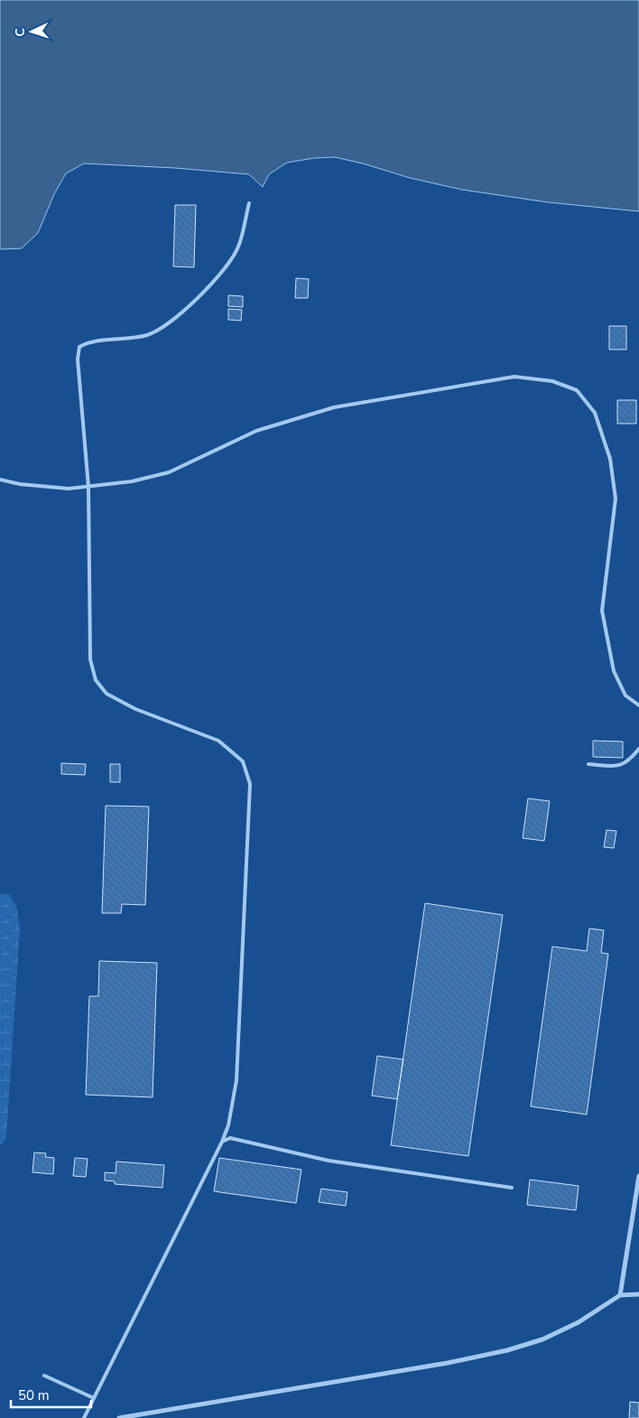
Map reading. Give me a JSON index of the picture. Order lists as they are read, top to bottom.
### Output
{
  "scale_bar": "50 m",
  "north": "left"
}
